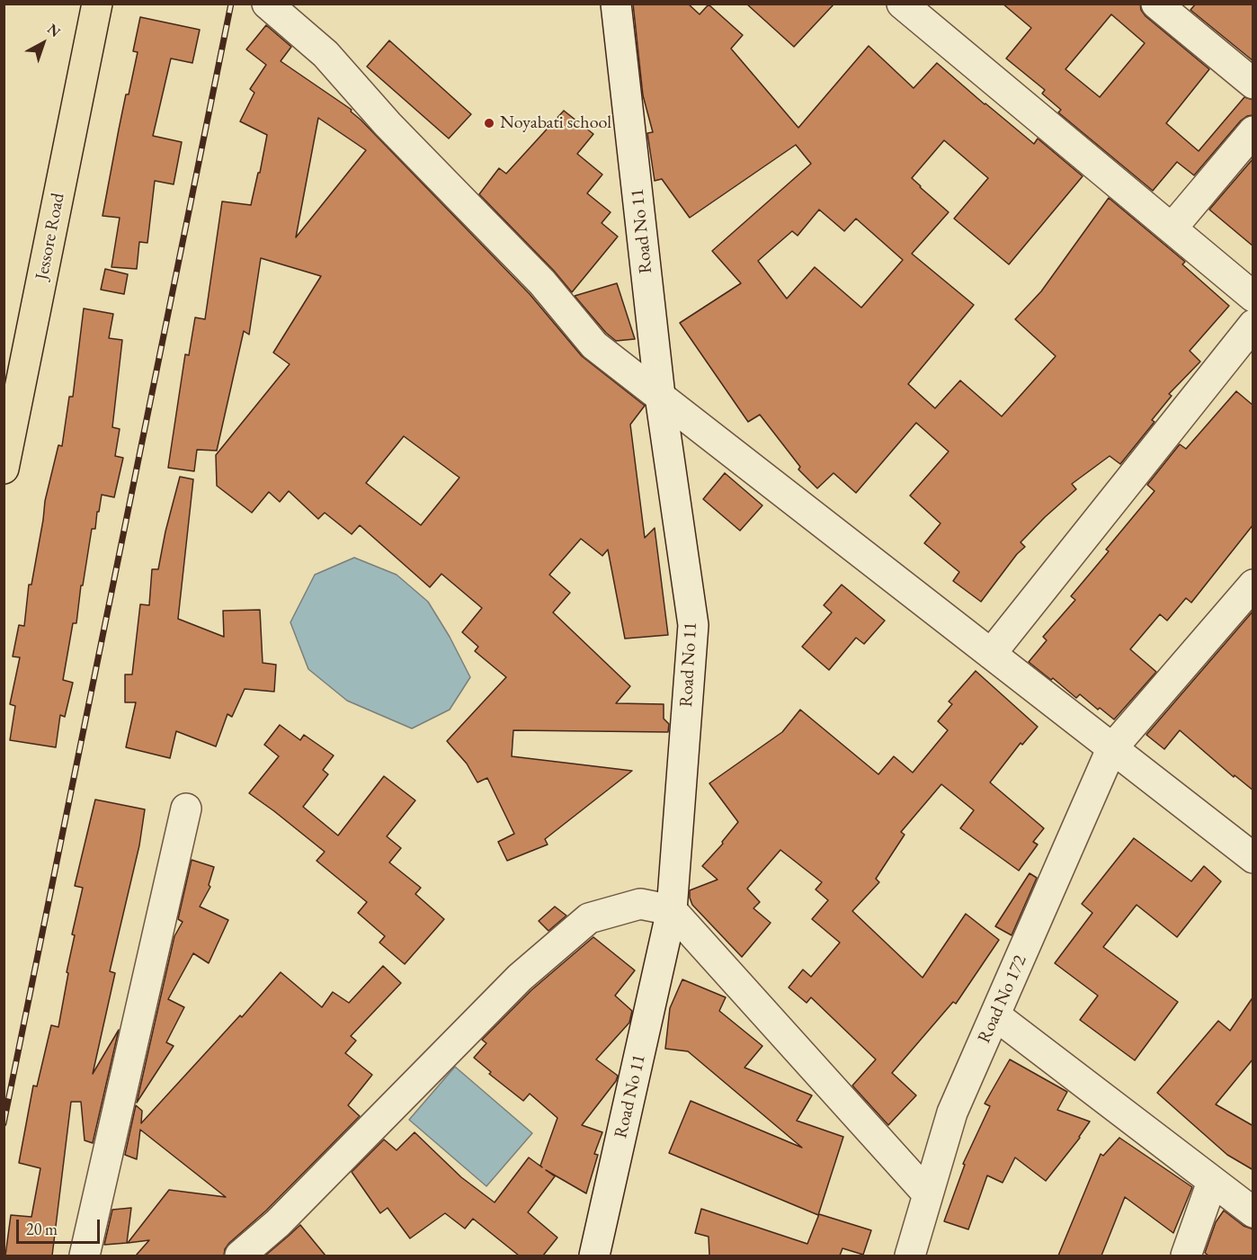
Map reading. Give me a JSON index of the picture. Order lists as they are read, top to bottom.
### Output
{
  "streets": {
    "highway": ["Jessore Road"],
    "street": ["Road No 11", "Road No 172"]
  },
  "places": ["Noyabati school"],
  "scale_bar": "20 m",
  "north": "top right"
}
